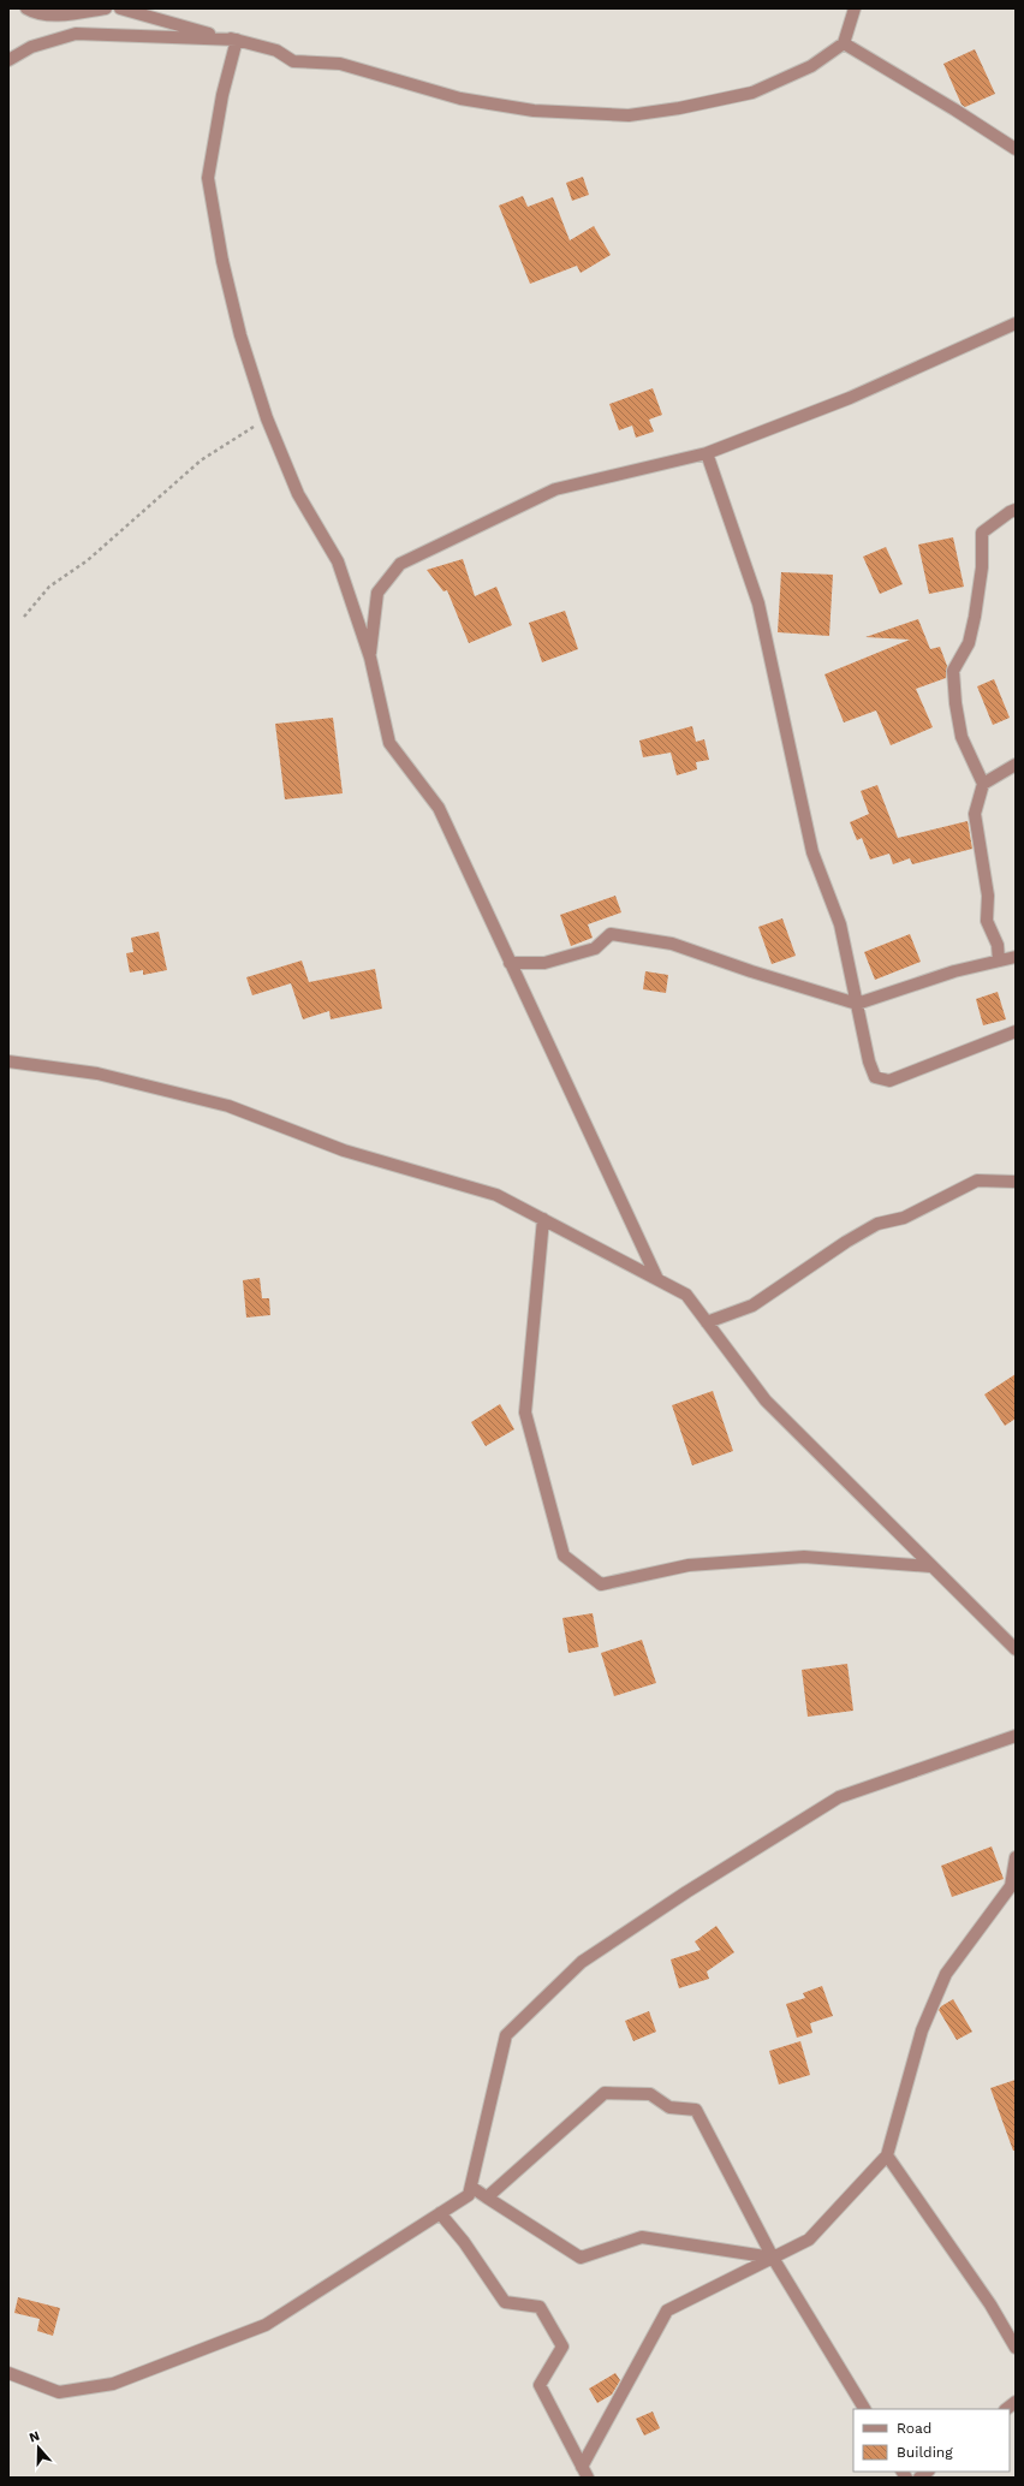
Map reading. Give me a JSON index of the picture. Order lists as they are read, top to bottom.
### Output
{
  "legend": ["Road", "Building"],
  "north": "top"
}
